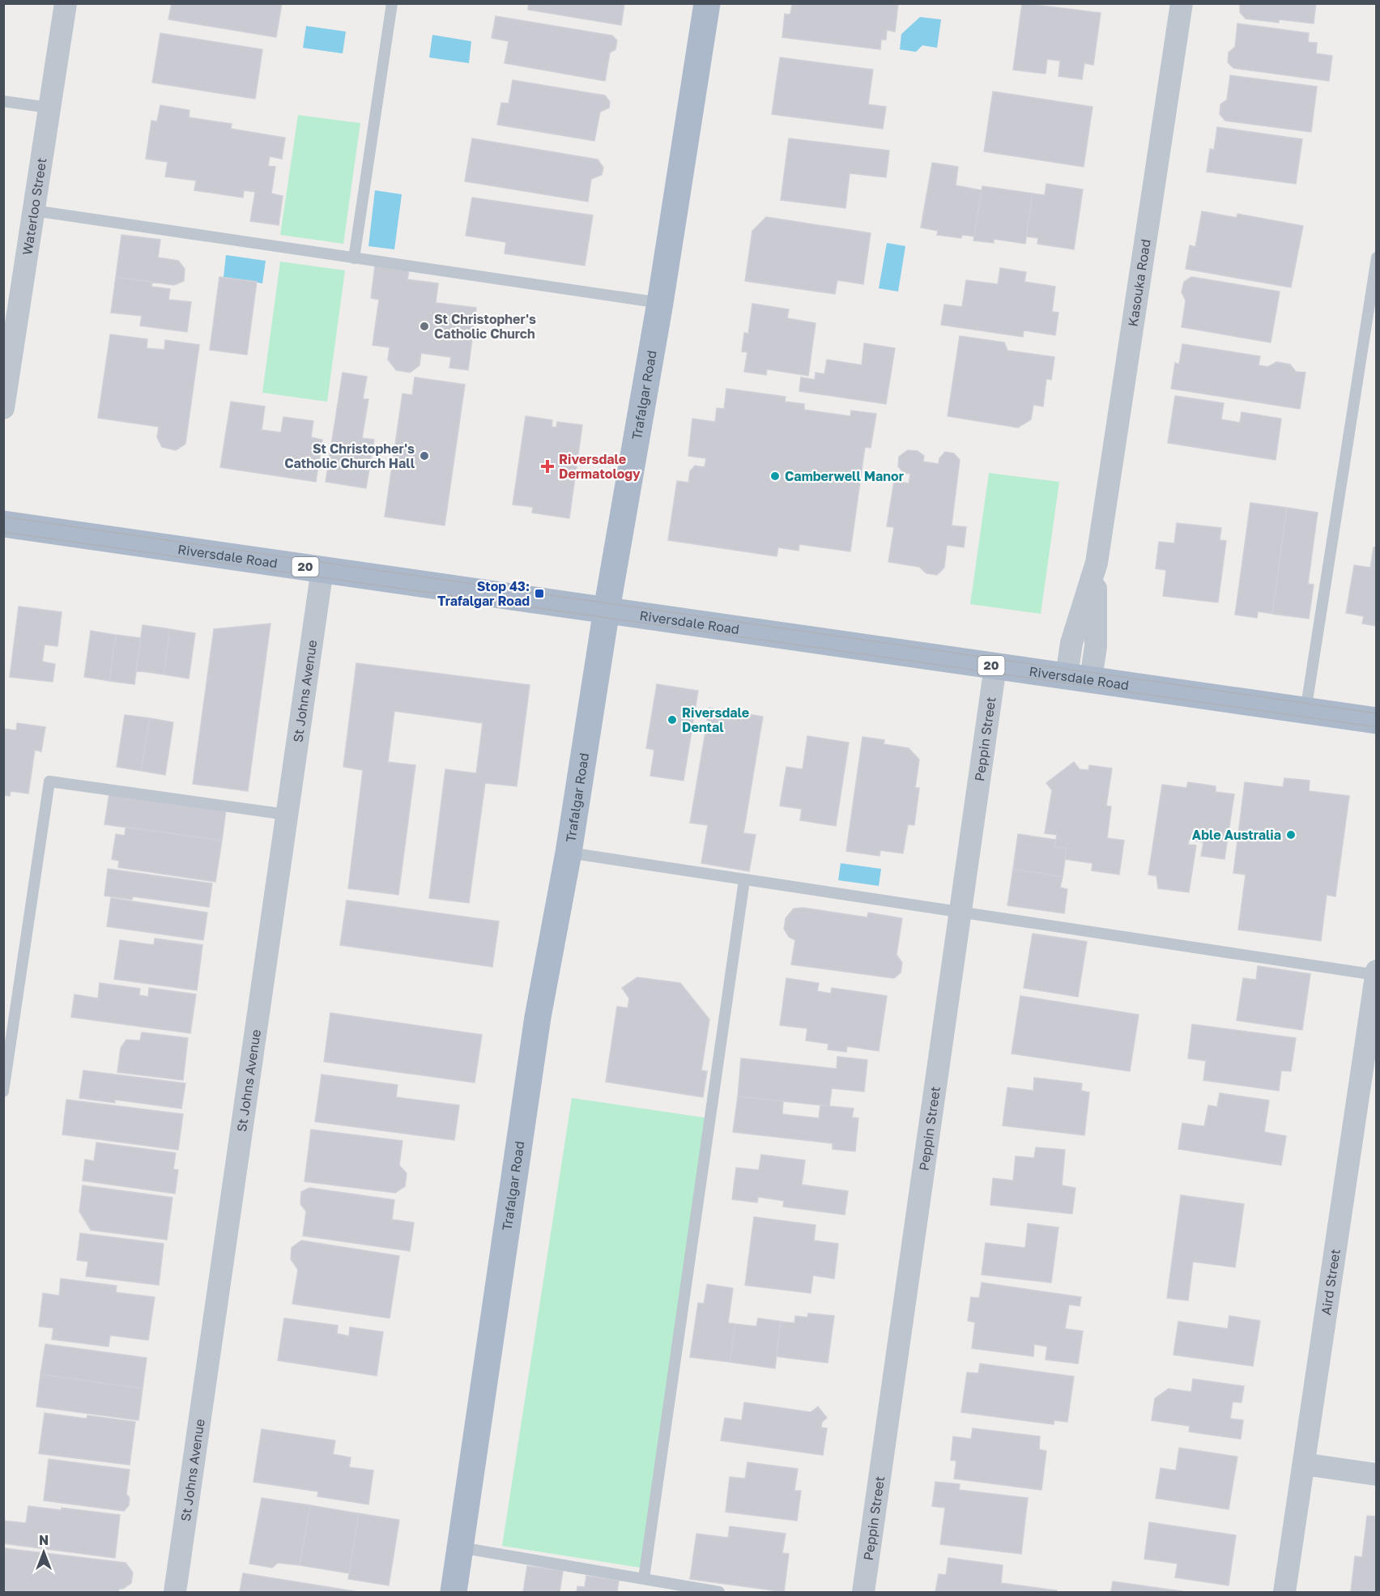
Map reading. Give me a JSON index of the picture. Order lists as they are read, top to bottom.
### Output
{
  "streets": {
    "main road": ["Trafalgar Road", "Riversdale Road", "20"],
    "street": [
      "Waterloo Street",
      "Kasouka Road",
      "St Johns Avenue",
      "Peppin Street",
      "Aird Street"
    ]
  },
  "crossings": [
    ["Kasouka Road", "Riversdale Road"],
    ["Trafalgar Road", "Riversdale Road"],
    ["Riversdale Road", "St Johns Avenue"],
    ["Riversdale Road", "Peppin Street"]
  ],
  "places": {
    "other": [
      "St Christopher's Catholic Church",
      "St Christopher's Catholic Church Hall",
      "Camberwell Manor",
      "Riversdale Dental",
      "Able Australia"
    ],
    "health": ["Riversdale Dermatology"],
    "transit": ["Stop 43: Trafalgar Road"]
  },
  "north": "top"
}
